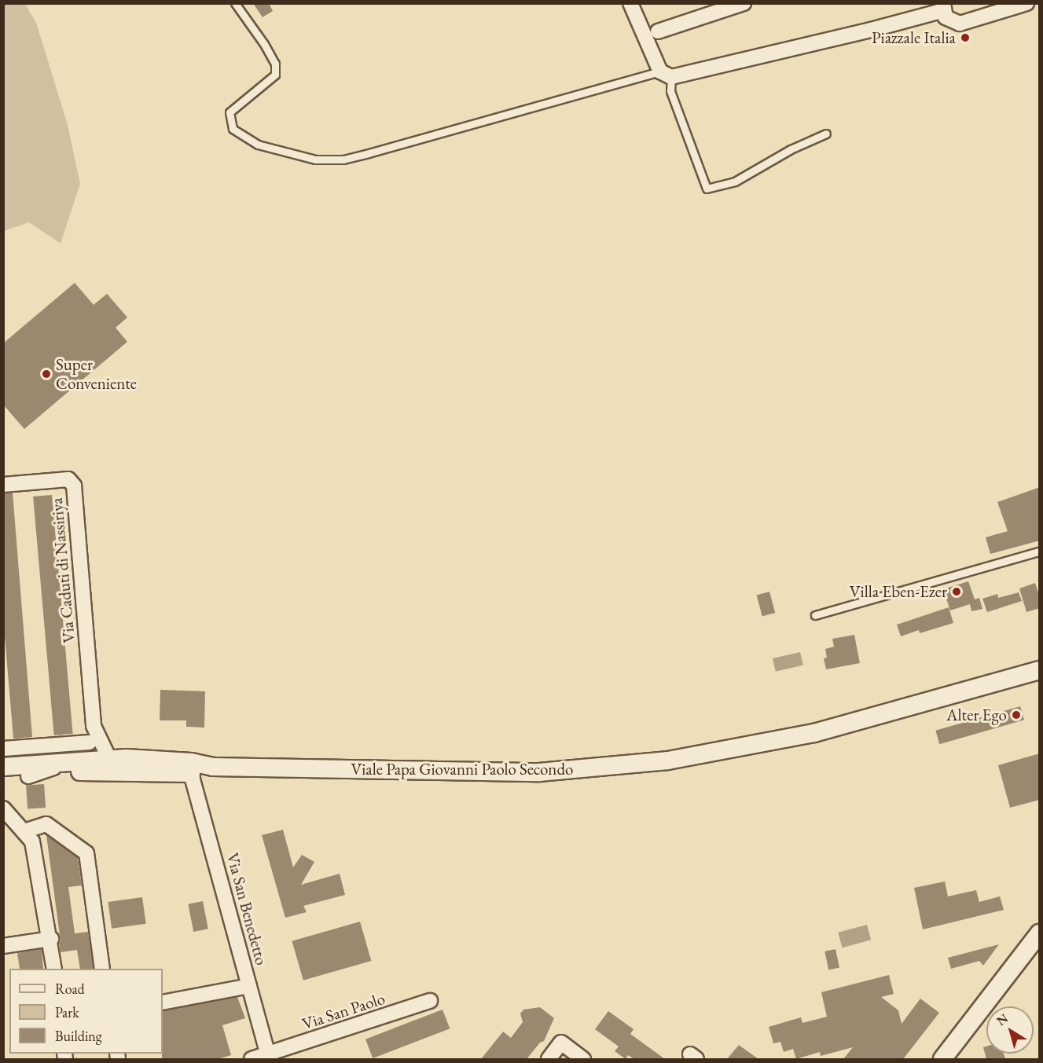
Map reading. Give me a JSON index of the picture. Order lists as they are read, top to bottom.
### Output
{
  "streets": {
    "street": [
      "Via Caduti di Nassiriya",
      "Viale Papa Giovanni Paolo Secondo",
      "Via San Benedetto",
      "Via San Paolo"
    ]
  },
  "crossings": [
    ["Viale Papa Giovanni Paolo Secondo", "Via San Benedetto"],
    ["Via San Benedetto", "Via San Paolo"]
  ],
  "places": [
    "Piazzale Italia",
    "Super Conveniente",
    "Villa Eben-Ezer",
    "Alter Ego"
  ],
  "legend": ["Road", "Park", "Building"],
  "north": "top left"
}
